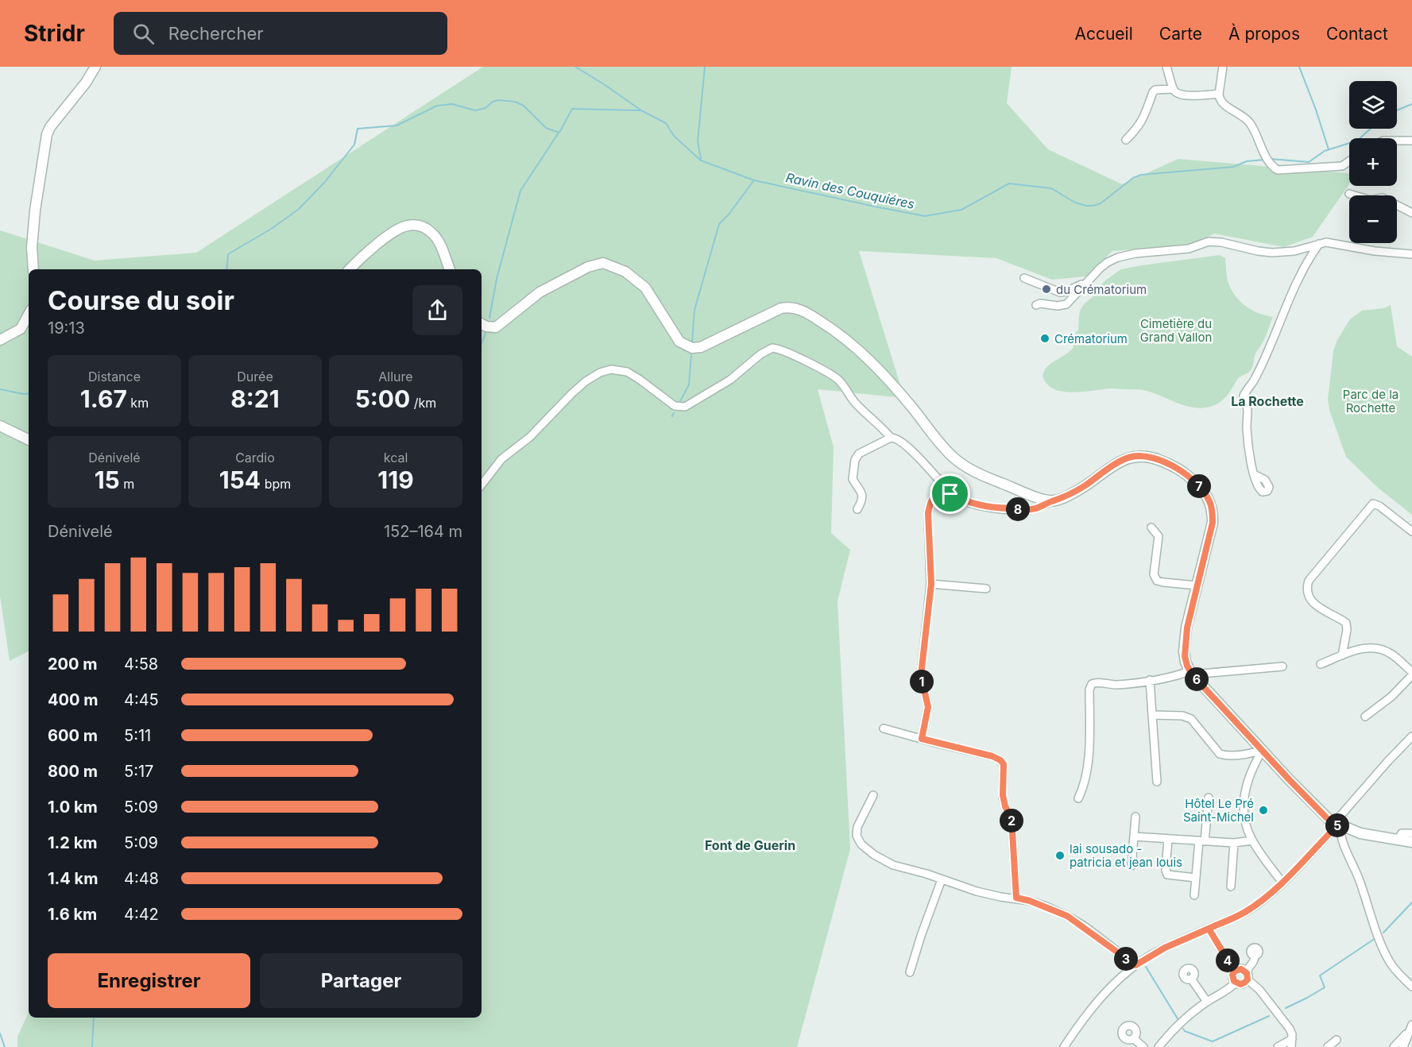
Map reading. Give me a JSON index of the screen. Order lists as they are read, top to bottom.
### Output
{
  "districts": ["La Rochette", "Font de Guerin"],
  "water": ["Ravin des Couquiéres"],
  "parks": ["Cimetière du Grand Vallon", "Parc de la Rochette"],
  "places": [
    "du Crématorium",
    "Crématorium",
    "Hôtel Le Pré Saint-Michel",
    "lai sousado - patricia et jean louis"
  ],
  "page": {
    "header": "Stridr",
    "search": "Rechercher",
    "nav": [
      "Accueil",
      "Carte",
      "À propos",
      "Contact"
    ],
    "map_buttons": ["+", "−"],
    "heading": ["Course du soir", "19:13"],
    "stats": [
      ["Distance", "1.67 km"],
      ["Durée", "8:21"],
      ["Allure", "5:00 /km"],
      ["Dénivelé", "15 m"],
      ["Cardio", "154 bpm"],
      ["kcal", "119"]
    ],
    "pins": [
      "7",
      "8",
      "6",
      "1",
      "2",
      "5",
      "3",
      "4"
    ],
    "chart": ["Dénivelé", "152–164 m"],
    "list": [
      {
        "name": "200 m",
        "note": "4:58"
      },
      {
        "name": "400 m",
        "note": "4:45"
      },
      {
        "name": "600 m",
        "note": "5:11"
      },
      {
        "name": "800 m",
        "note": "5:17"
      },
      {
        "name": "1.0 km",
        "note": "5:09"
      },
      {
        "name": "1.2 km",
        "note": "5:09"
      },
      {
        "name": "1.4 km",
        "note": "4:48"
      },
      {
        "name": "1.6 km",
        "note": "4:42"
      }
    ],
    "buttons": ["Enregistrer", "Partager"]
  }
}
